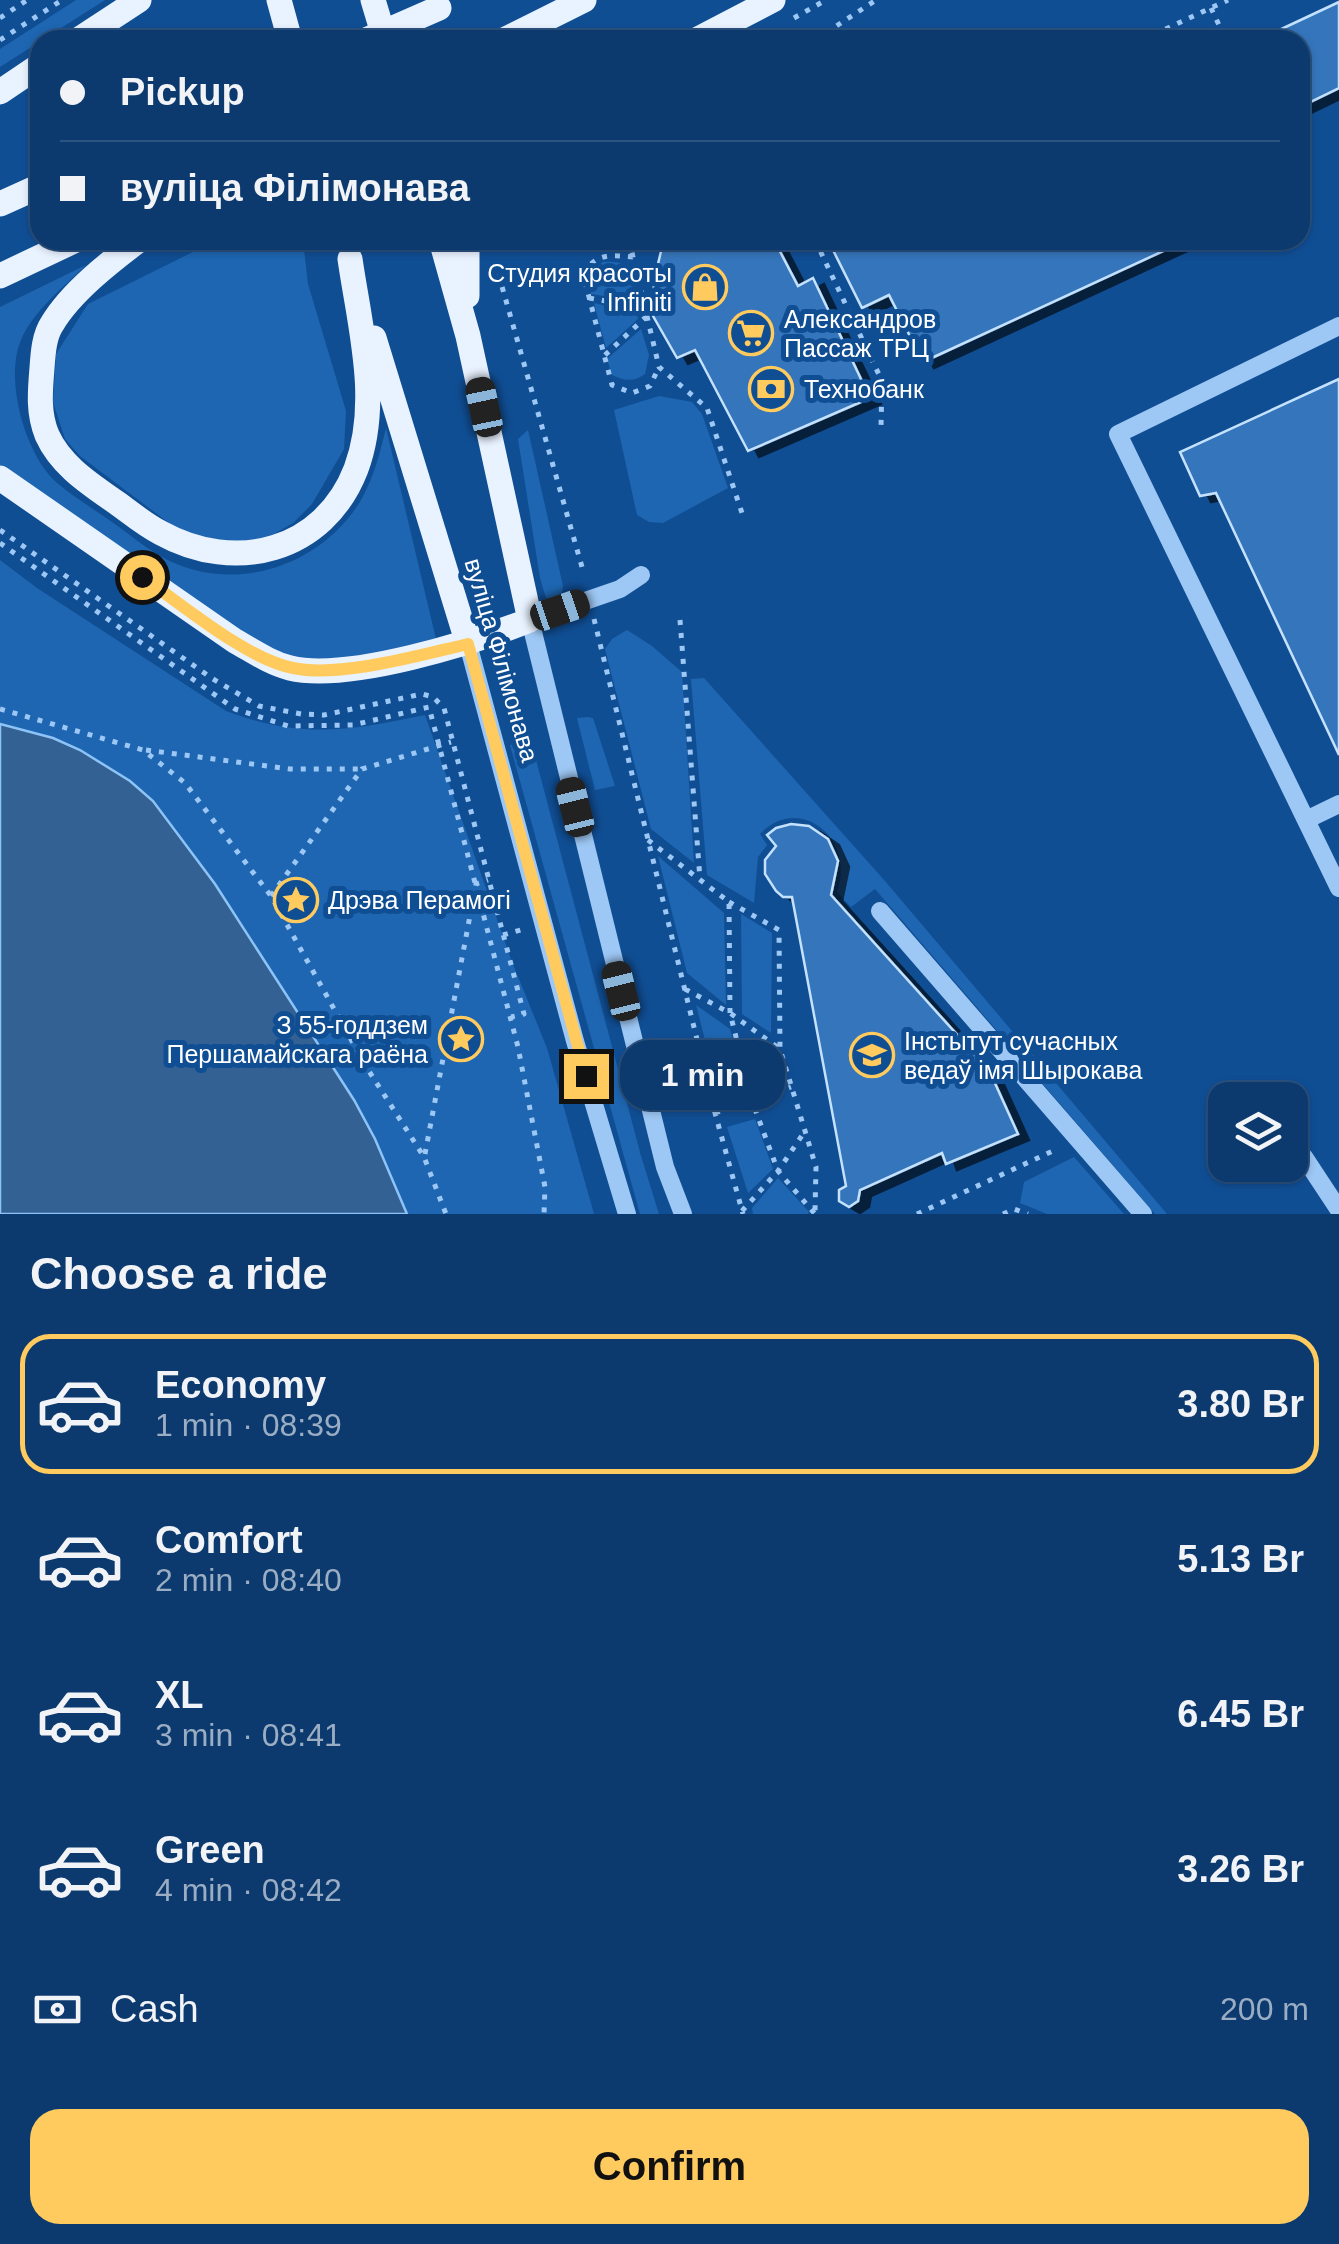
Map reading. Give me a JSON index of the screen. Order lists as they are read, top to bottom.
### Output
{
  "streets": {
    "main road": ["вуліца Філімонава"]
  },
  "places": {
    "shop": ["Студия красоты Infiniti"],
    "supermarket": ["Александров Пассаж ТРЦ"],
    "bank": ["Технобанк"],
    "place": ["Дрэва Перамогі", "З 55-годдзем Першамайскага раёна"],
    "school or university": ["Інстытут сучасных ведаў імя Шырокава"]
  },
  "page": {
    "banner": ["Pickup", "вуліца Філімонава"],
    "bubble": "1 min",
    "heading": "Choose a ride",
    "list": [
      {
        "name": "Economy",
        "note": "1 min · 08:39",
        "value": "3.80 Br"
      },
      {
        "name": "Comfort",
        "note": "2 min · 08:40",
        "value": "5.13 Br"
      },
      {
        "name": "XL",
        "note": "3 min · 08:41",
        "value": "6.45 Br"
      },
      {
        "name": "Green",
        "note": "4 min · 08:42",
        "value": "3.26 Br"
      }
    ],
    "pay": ["Cash", "200 m"],
    "buttons": "Confirm"
  }
}
